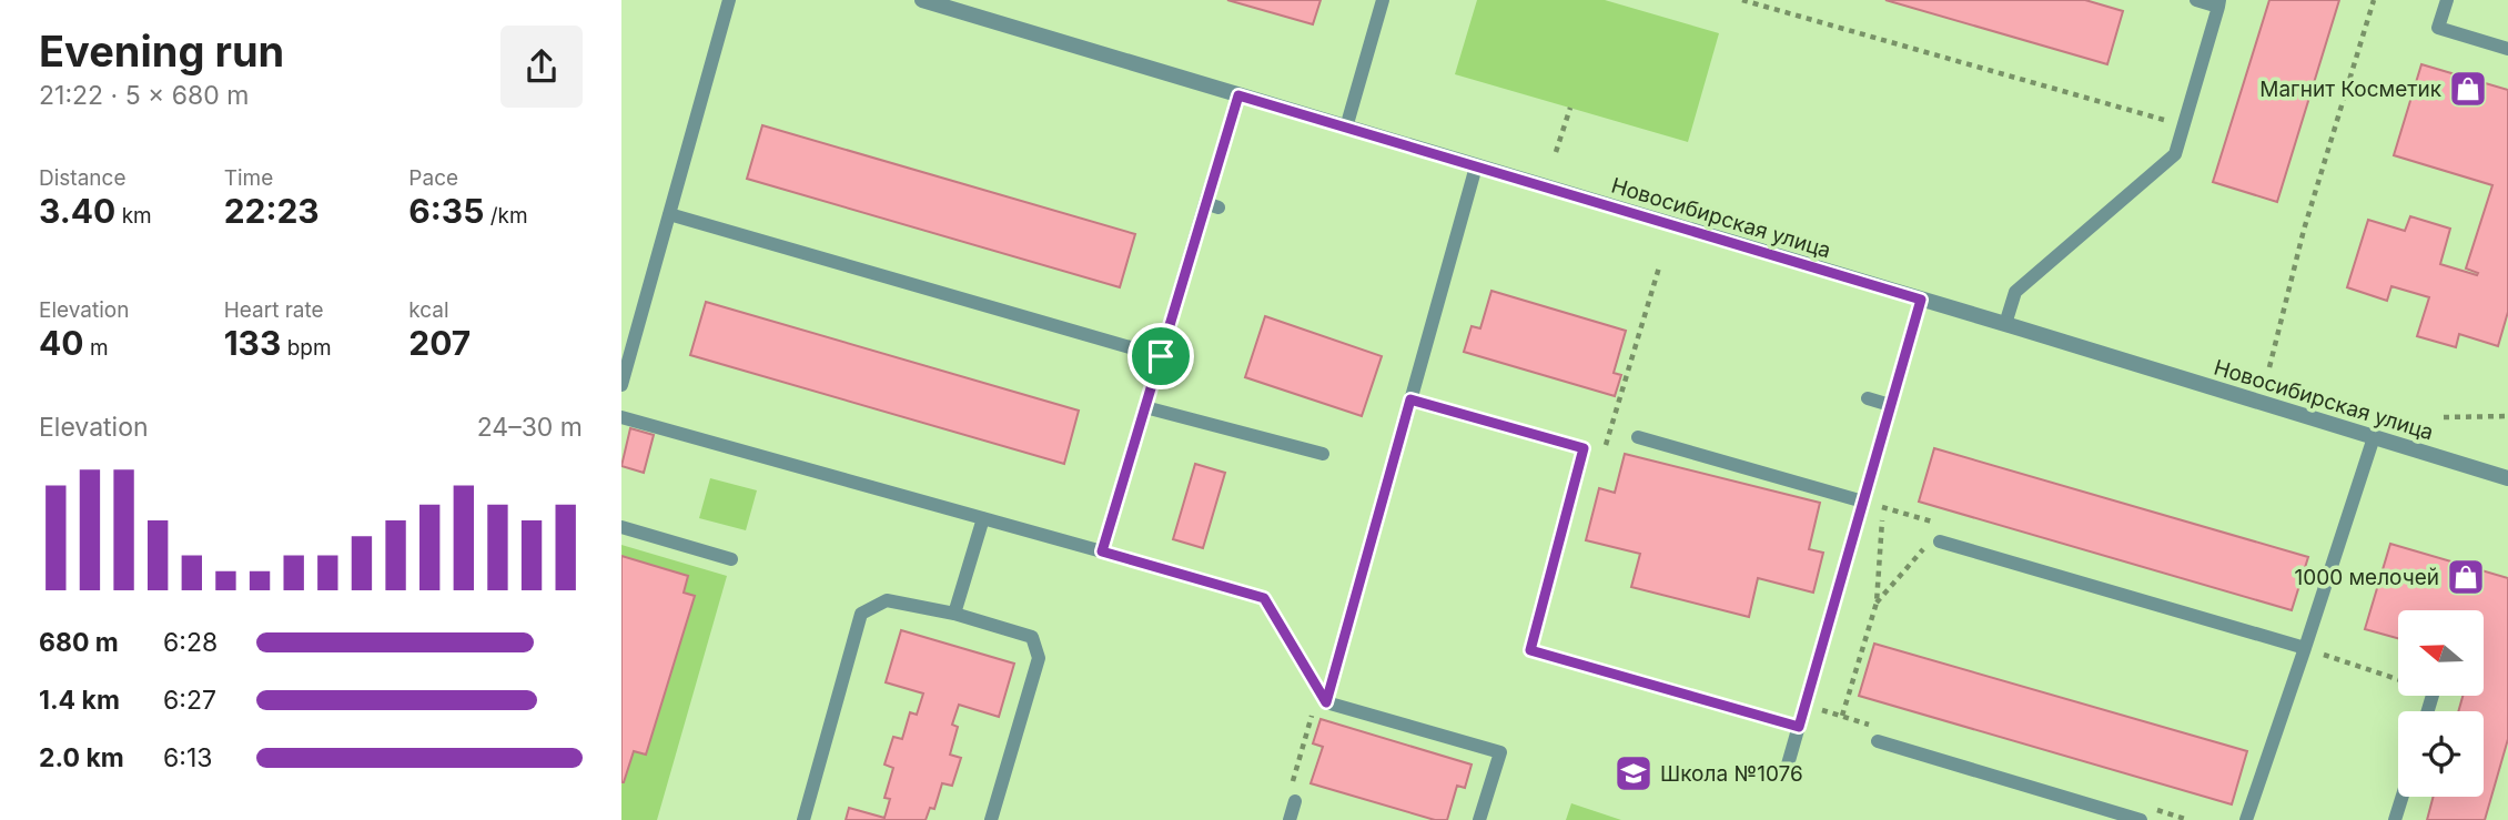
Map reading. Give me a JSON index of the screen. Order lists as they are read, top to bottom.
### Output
{
  "streets": {
    "street": ["Новосибирская улица"]
  },
  "places": {
    "shop": ["Магнит Косметик", "1000 мелочей"],
    "school or university": ["Школа №1076"]
  },
  "north": "left",
  "page": {
    "heading": ["Evening run", "21:22 · 5 × 680 m"],
    "stats": [
      ["Distance", "3.40 km"],
      ["Time", "22:23"],
      ["Pace", "6:35 /km"],
      ["Elevation", "40 m"],
      ["Heart rate", "133 bpm"],
      ["kcal", "207"]
    ],
    "chart": ["Elevation", "24–30 m"],
    "list": [
      {
        "name": "680 m",
        "note": "6:28"
      },
      {
        "name": "1.4 km",
        "note": "6:27"
      },
      {
        "name": "2.0 km",
        "note": "6:13"
      }
    ]
  }
}
